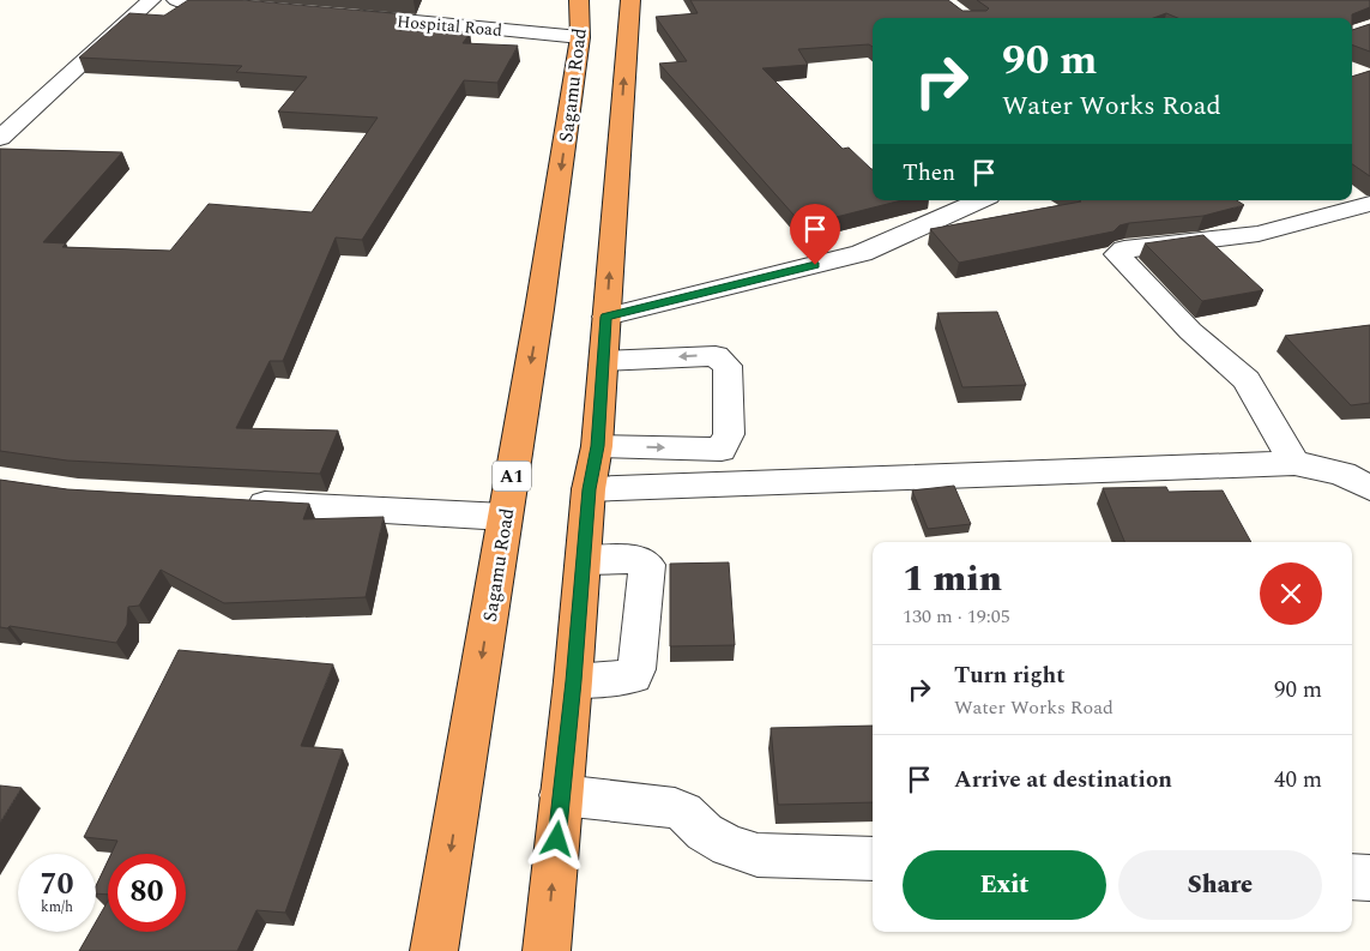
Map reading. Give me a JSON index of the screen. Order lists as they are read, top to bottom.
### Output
{
  "streets": {
    "highway": ["Sagamu Road", "A1"],
    "street": ["Hospital Road"]
  },
  "crossings": [
    ["Hospital Road", "Sagamu Road"]
  ],
  "page": {
    "turn": ["90 m", "Water Works Road"],
    "then": "Then",
    "heading": ["1 min", "130 m · 19:05"],
    "list": [
      {
        "name": "Turn right",
        "note": "Water Works Road",
        "value": "90 m"
      },
      {
        "name": "Arrive at destination",
        "value": "40 m"
      }
    ],
    "buttons": ["Exit", "Share"],
    "speed": "70 km/h",
    "limit": "80"
  }
}
